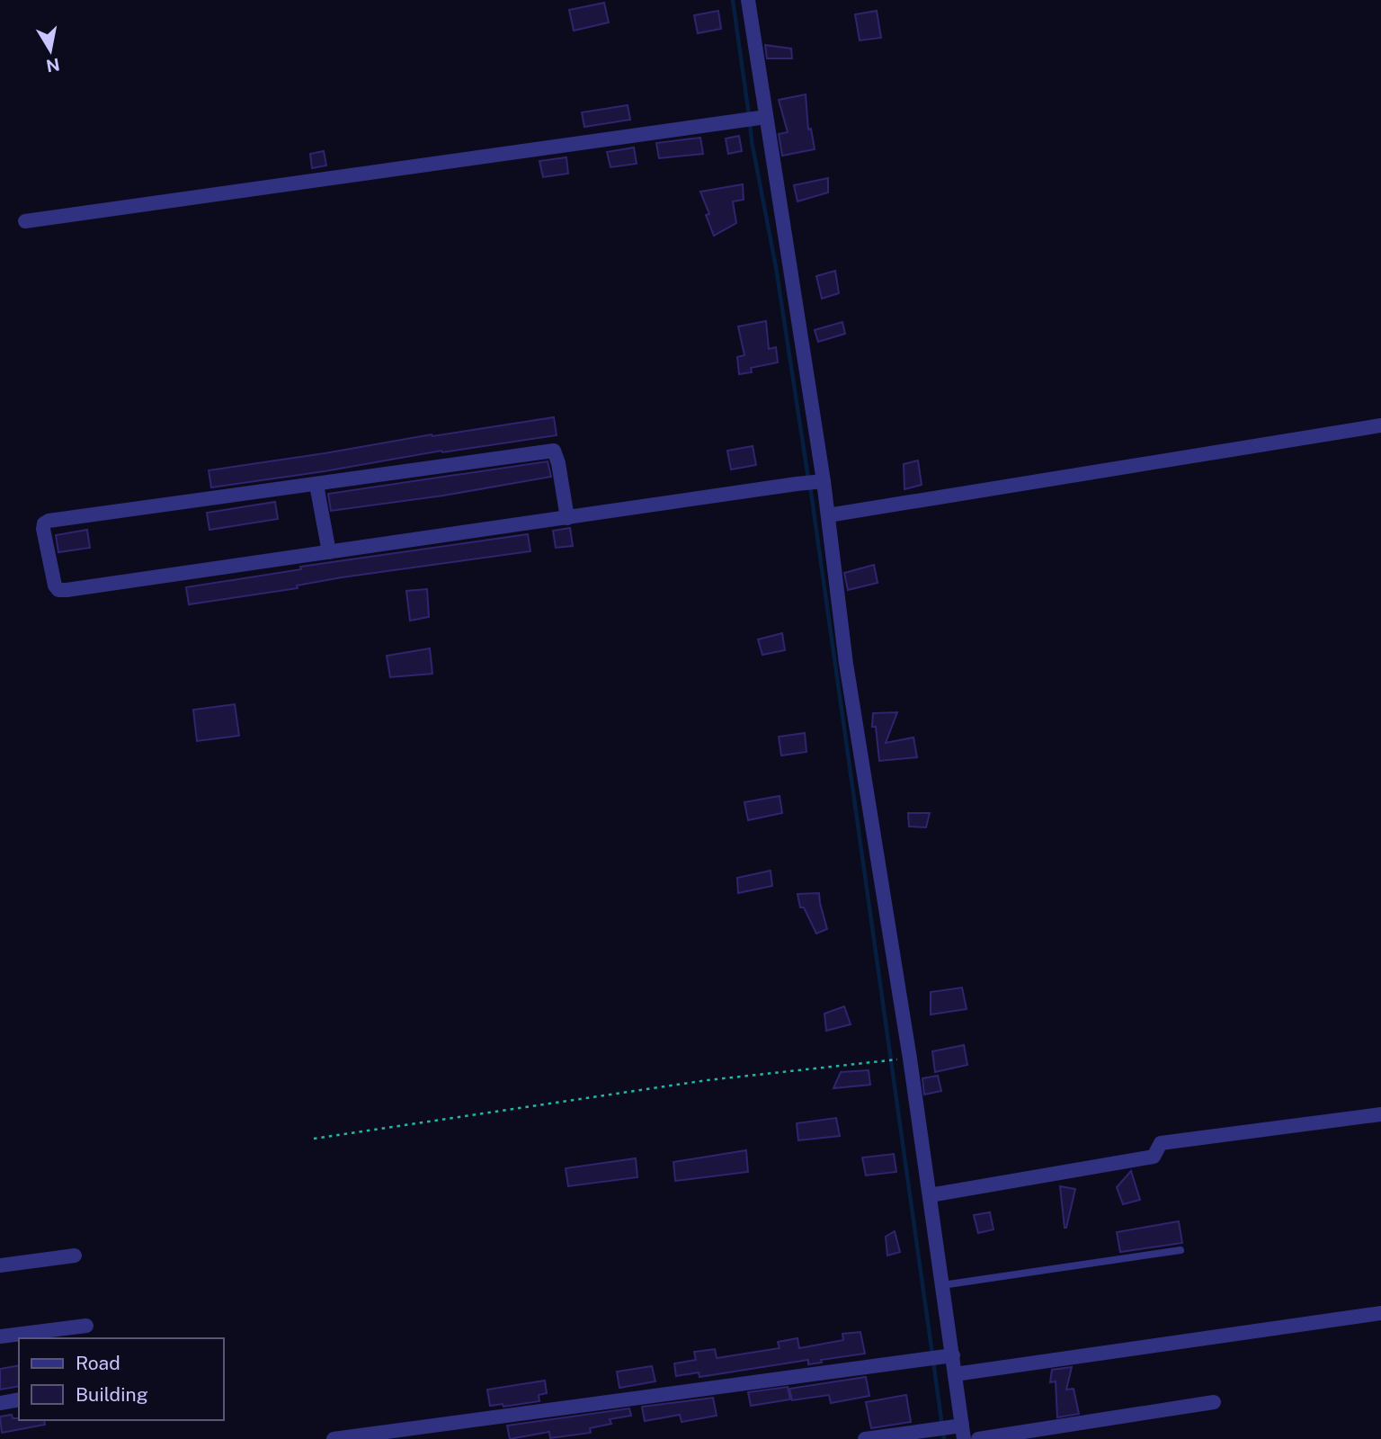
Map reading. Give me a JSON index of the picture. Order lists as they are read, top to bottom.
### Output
{
  "legend": ["Road", "Building"],
  "north": "bottom"
}
